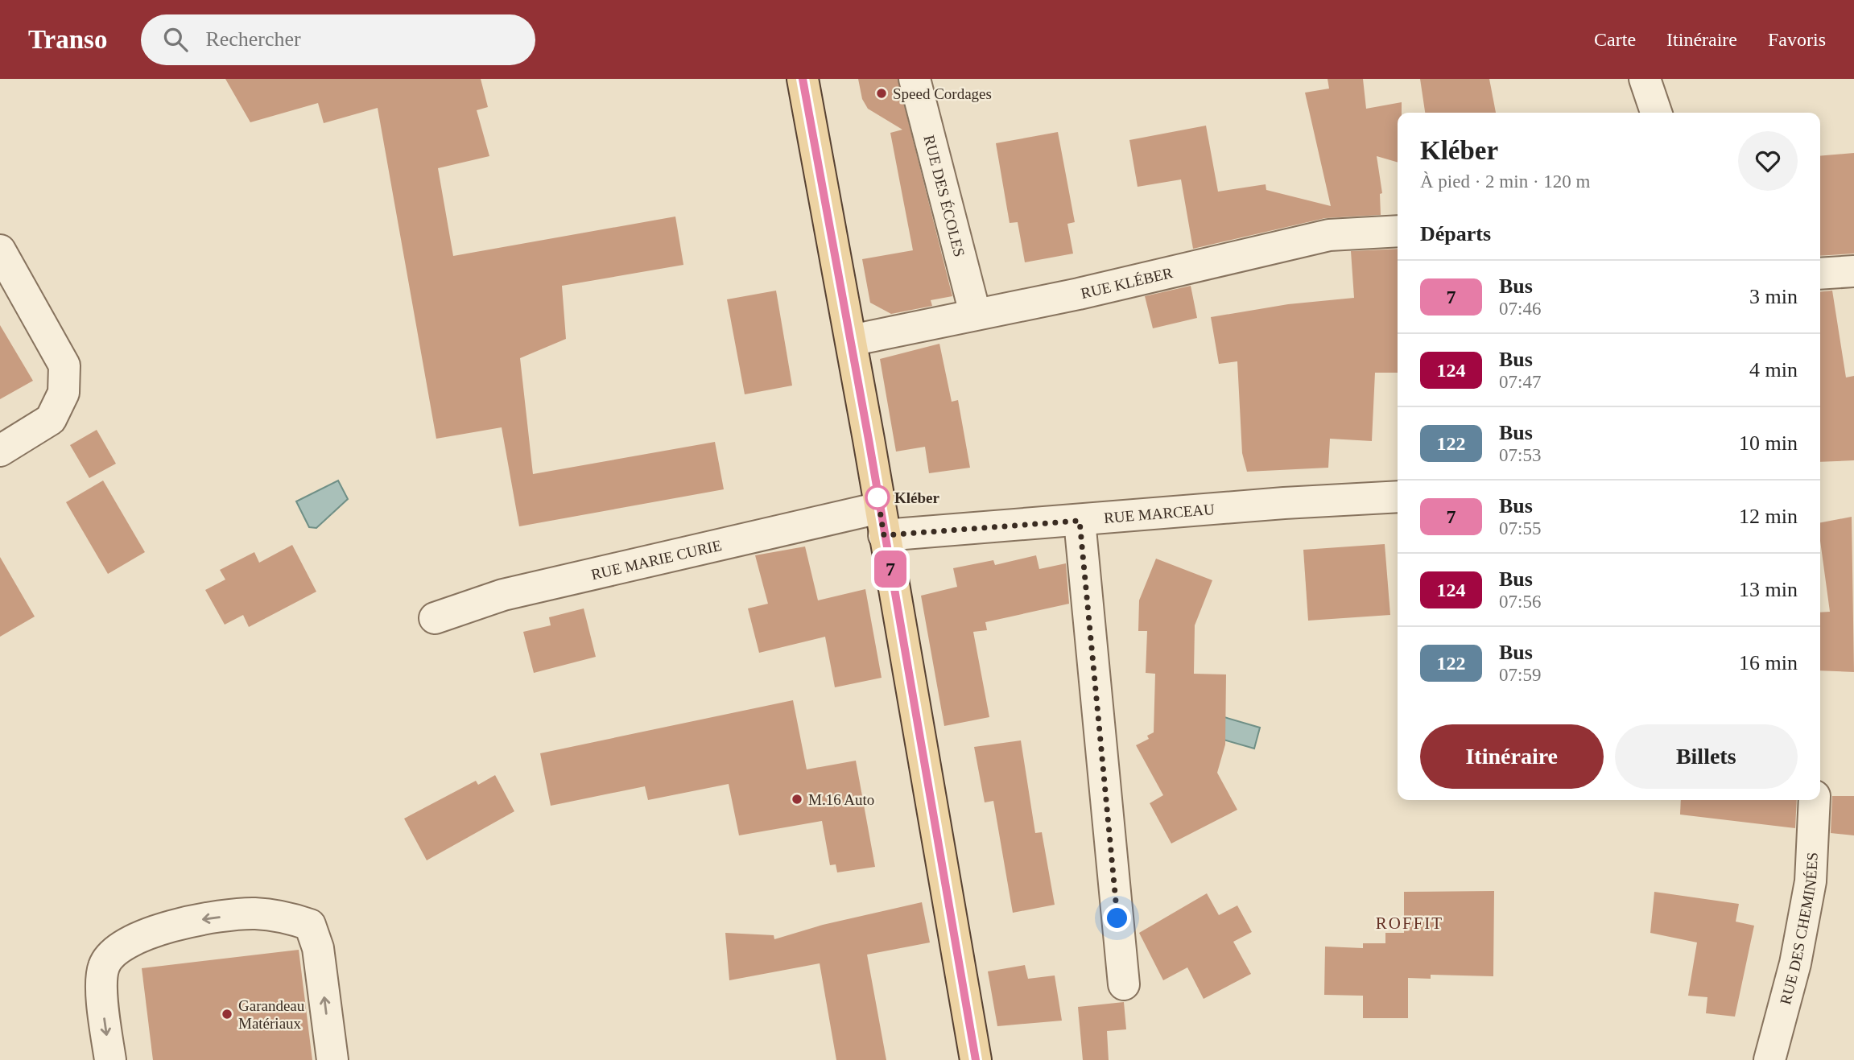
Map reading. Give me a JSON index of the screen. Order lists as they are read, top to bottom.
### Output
{
  "streets": {
    "street": [
      "RUE DES ÉCOLES",
      "RUE KLÉBER",
      "RUE MARCEAU",
      "RUE MARIE CURIE",
      "RUE DES CHEMINÉES"
    ]
  },
  "crossings": [
    ["RUE DES ÉCOLES", "RUE KLÉBER"],
    ["RUE MARCEAU", "RUE MARIE CURIE"]
  ],
  "districts": ["ROFFIT"],
  "places": [
    "Speed Cordages",
    "Kléber",
    "M.16 Auto",
    "Garandeau Matériaux"
  ],
  "lines": ["bus line 7"],
  "page": {
    "header": "Transo",
    "search": "Rechercher",
    "nav": ["Carte", "Itinéraire", "Favoris"],
    "on_map": "7",
    "heading": [
      ["Kléber", "À pied · 2 min · 120 m"],
      "Départs"
    ],
    "list": [
      {
        "mark": "7",
        "name": "Bus",
        "note": "07:46",
        "value": "3 min"
      },
      {
        "mark": "124",
        "name": "Bus",
        "note": "07:47",
        "value": "4 min"
      },
      {
        "mark": "122",
        "name": "Bus",
        "note": "07:53",
        "value": "10 min"
      },
      {
        "mark": "7",
        "name": "Bus",
        "note": "07:55",
        "value": "12 min"
      },
      {
        "mark": "124",
        "name": "Bus",
        "note": "07:56",
        "value": "13 min"
      },
      {
        "mark": "122",
        "name": "Bus",
        "note": "07:59",
        "value": "16 min"
      }
    ],
    "buttons": ["Itinéraire", "Billets"]
  }
}
